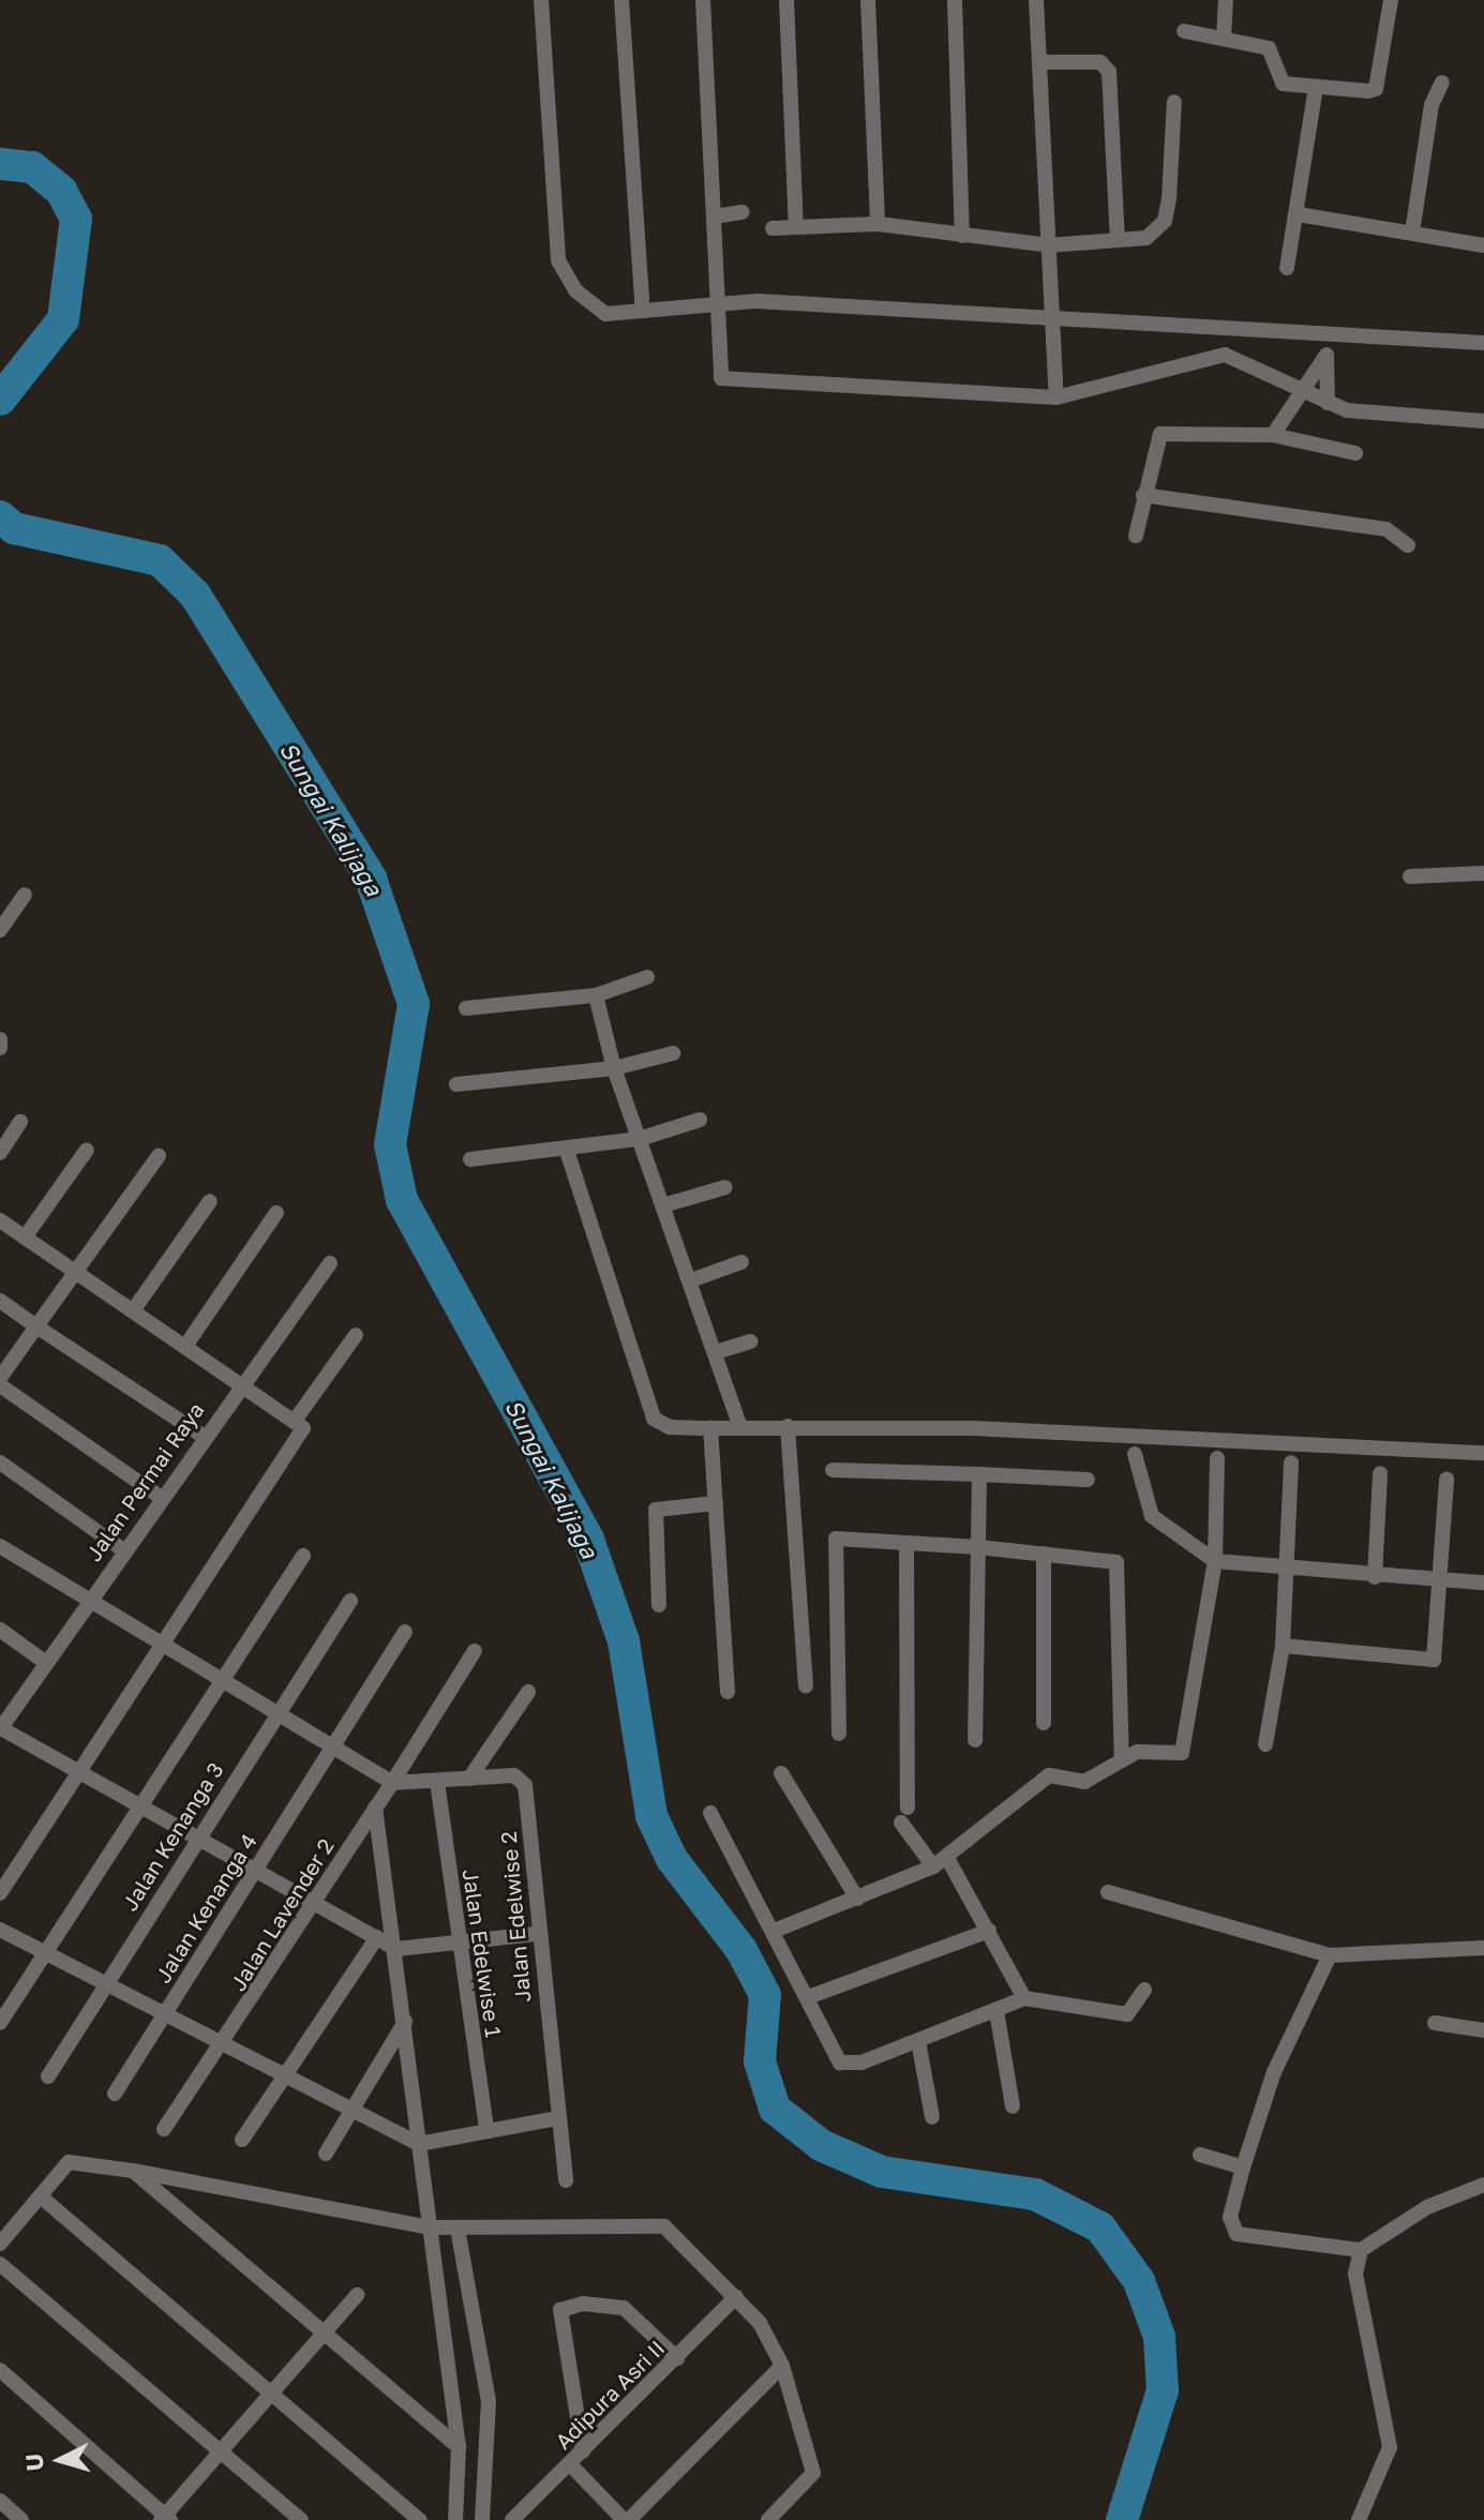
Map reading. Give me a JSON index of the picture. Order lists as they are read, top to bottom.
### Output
{
  "streets": {
    "street": [
      "Jalan Permai Raya",
      "Jalan Kenanga 3",
      "Jalan Kenanga 4",
      "Jalan Lavender 2",
      "Jalan Edelwise 2",
      "Jalan Edelwise 1",
      "Adipura Asri II"
    ]
  },
  "crossings": [
    ["Jalan Lavender 2", "Jalan Edelwise 2"],
    ["Jalan Edelwise 2", "Jalan Edelwise 1"]
  ],
  "water": ["Sungai Kalijaga"],
  "north": "left"
}
